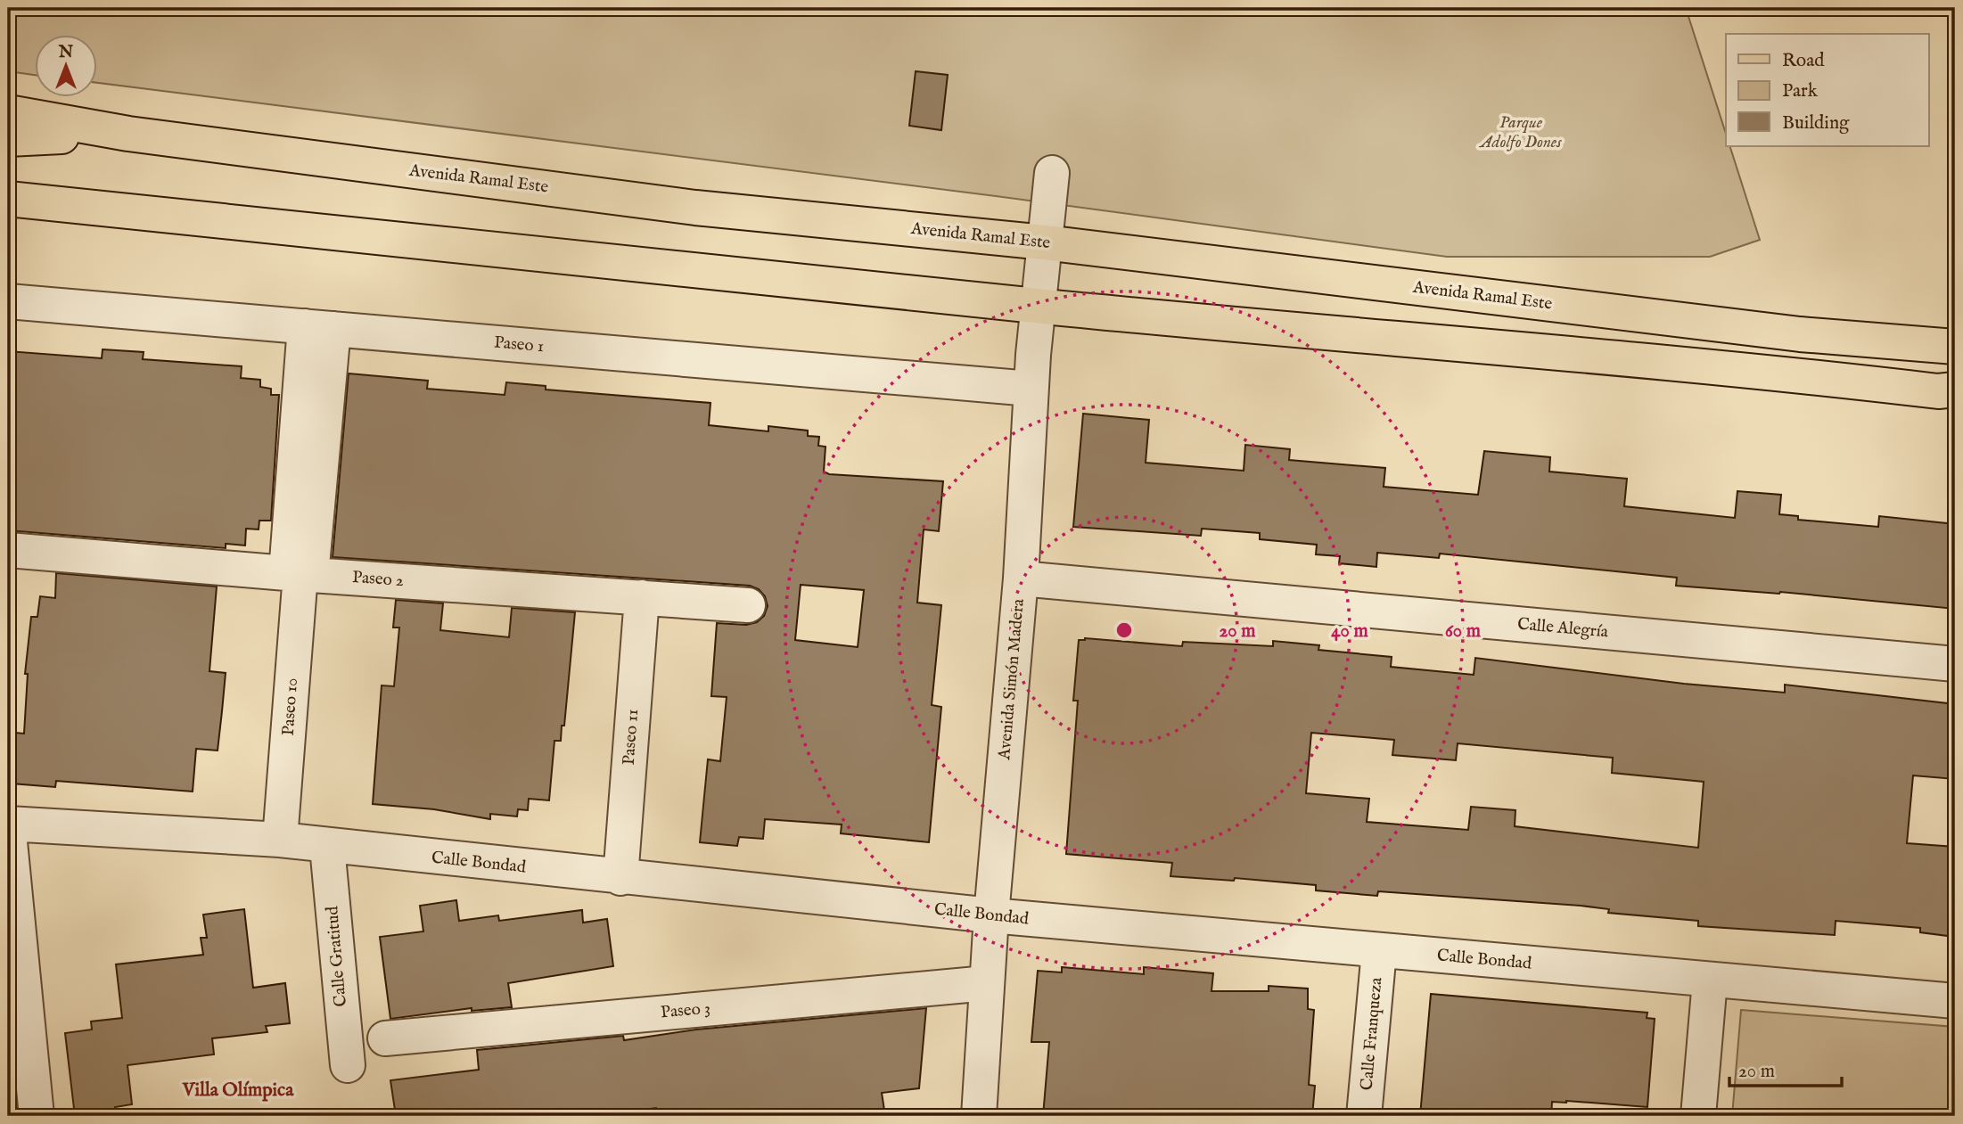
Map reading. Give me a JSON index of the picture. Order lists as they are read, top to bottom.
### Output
{
  "streets": {
    "main road": ["Avenida Ramal Este"],
    "street": [
      "Paseo 1",
      "Paseo 2",
      "Calle Alegría",
      "Avenida Simón Madera",
      "Paseo 10",
      "Paseo 11",
      "Calle Bondad",
      "Calle Gratitud",
      "Paseo 3",
      "Calle Franqueza"
    ]
  },
  "crossings": [
    ["Avenida Ramal Este", "Avenida Simón Madera"],
    ["Paseo 1", "Avenida Simón Madera"],
    ["Paseo 1", "Paseo 10"],
    ["Paseo 2", "Paseo 10"],
    ["Paseo 2", "Paseo 11"],
    ["Calle Alegría", "Avenida Simón Madera"],
    ["Avenida Simón Madera", "Calle Bondad"],
    ["Avenida Simón Madera", "Paseo 3"],
    ["Paseo 10", "Calle Bondad"],
    ["Paseo 11", "Calle Bondad"],
    ["Calle Bondad", "Calle Gratitud"],
    ["Calle Bondad", "Calle Franqueza"]
  ],
  "districts": ["Villa Olímpica"],
  "parks": ["Parque Adolfo Dones"],
  "legend": ["Road", "Park", "Building"],
  "scale_bar": "20 m",
  "north": "top",
  "rings": ["20 m", "40 m", "60 m"]
}
